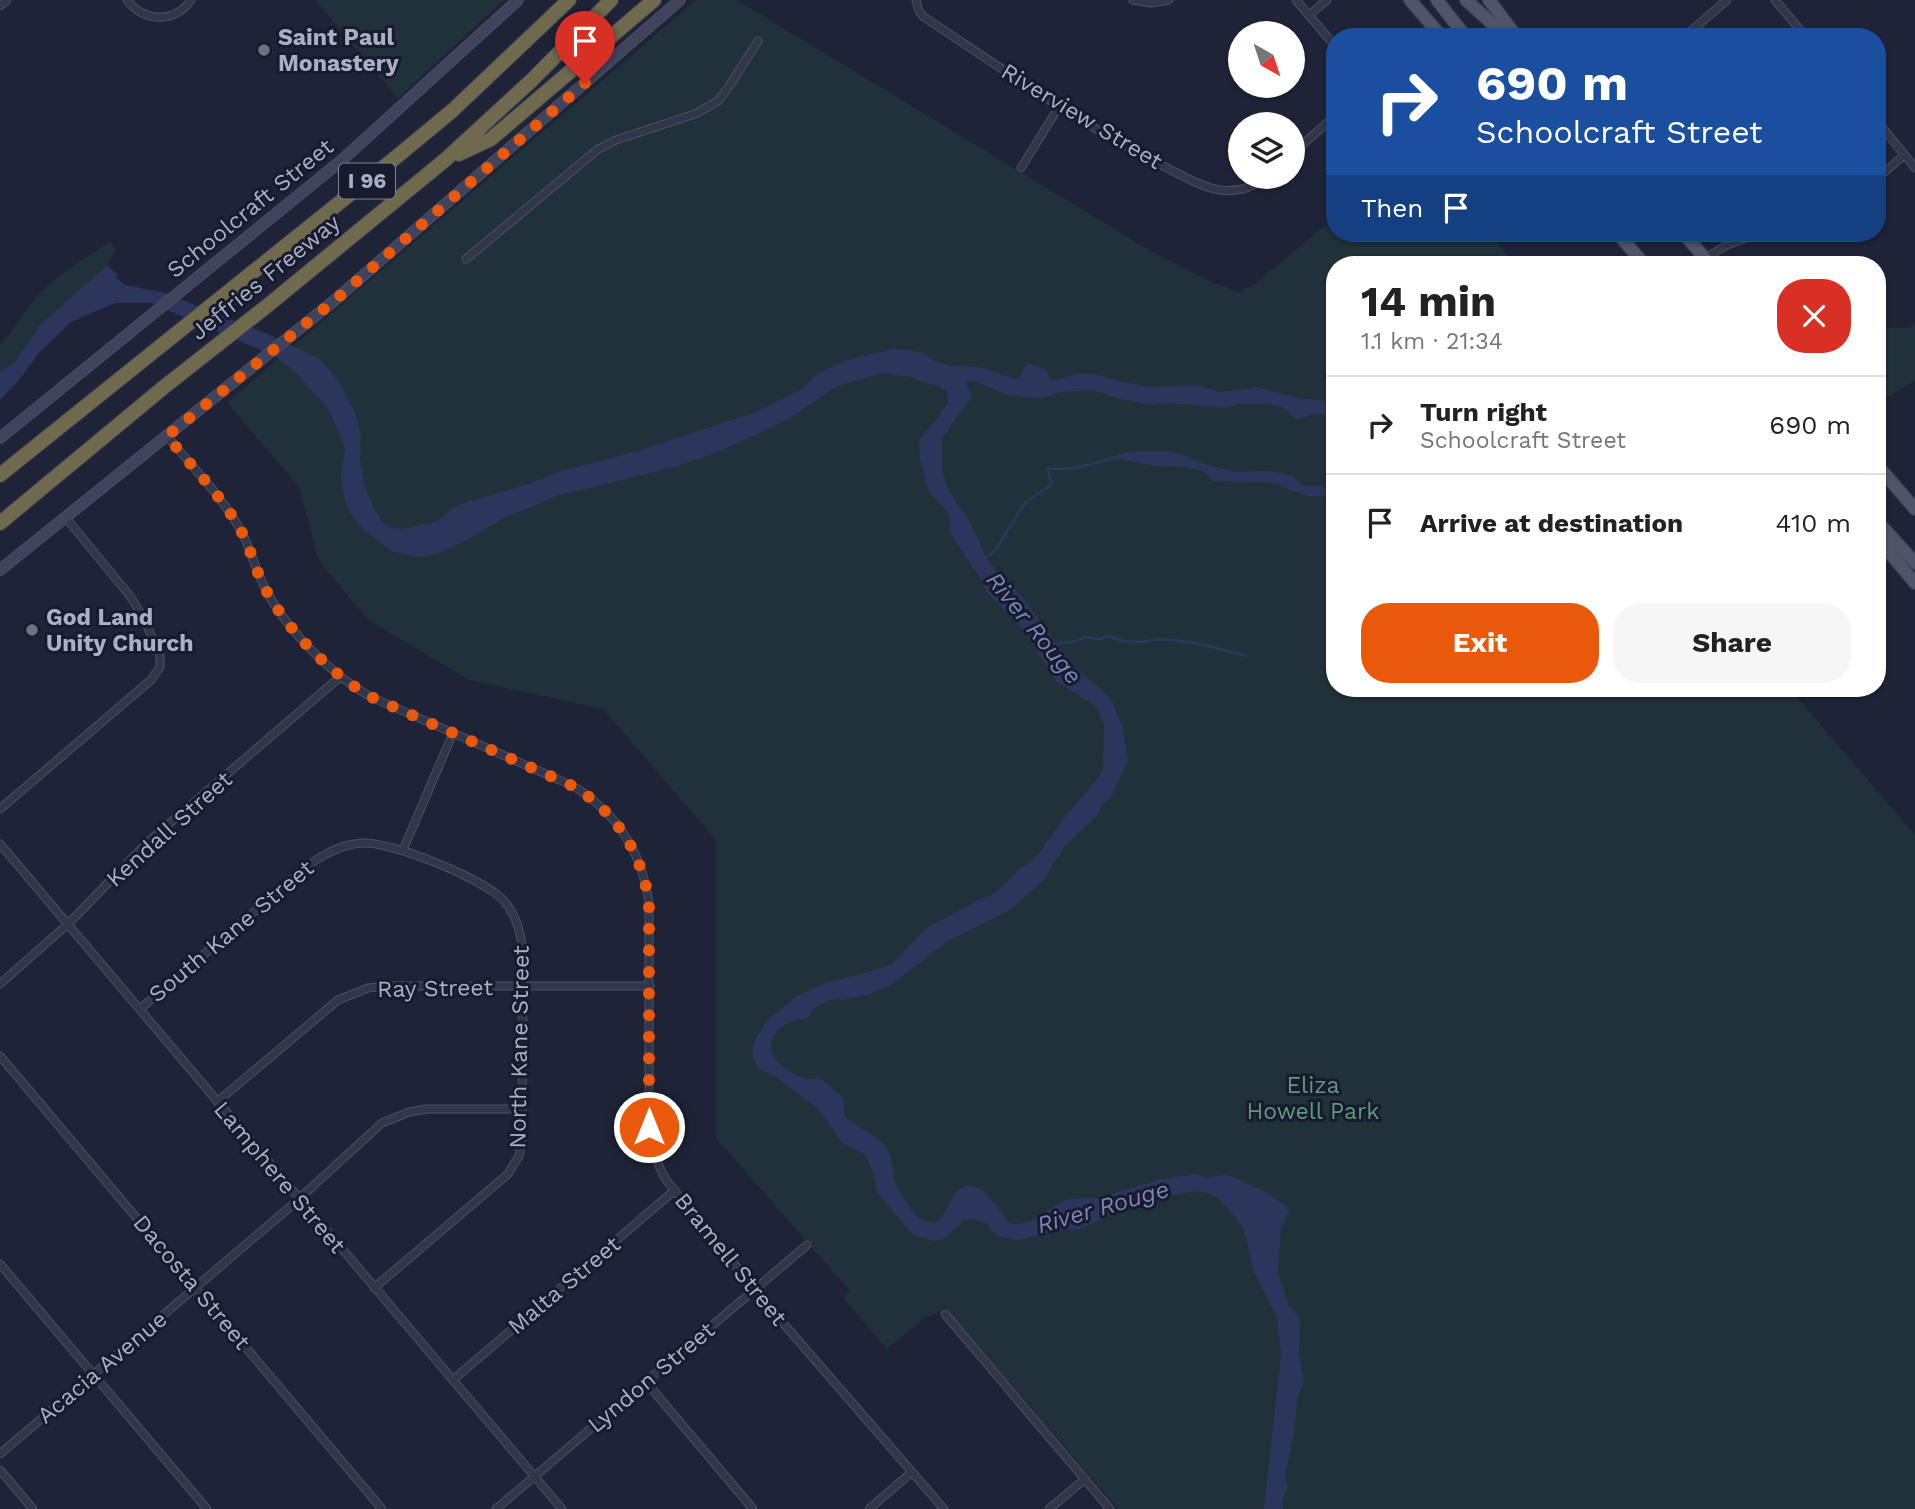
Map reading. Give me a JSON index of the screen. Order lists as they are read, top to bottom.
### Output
{
  "streets": {
    "highway": ["I 96", "Jeffries Freeway"],
    "main road": ["Schoolcraft Street"],
    "street": [
      "Riverview Street",
      "Kendall Street",
      "South Kane Street",
      "Ray Street",
      "North Kane Street",
      "Lamphere Street",
      "Bramell Street",
      "Dacosta Street",
      "Malta Street",
      "Acacia Avenue",
      "Lyndon Street"
    ]
  },
  "crossings": [
    ["Kendall Street", "Lamphere Street"],
    ["Kendall Street", "Bramell Street"],
    ["South Kane Street", "North Kane Street"],
    ["South Kane Street", "Lamphere Street"],
    ["Ray Street", "North Kane Street"],
    ["Ray Street", "Lamphere Street"],
    ["Ray Street", "Bramell Street"],
    ["North Kane Street", "Lamphere Street"],
    ["North Kane Street", "Acacia Avenue"],
    ["Lamphere Street", "Malta Street"],
    ["Lamphere Street", "Acacia Avenue"],
    ["Lamphere Street", "Lyndon Street"],
    ["Bramell Street", "Malta Street"],
    ["Bramell Street", "Lyndon Street"],
    ["Dacosta Street", "Acacia Avenue"]
  ],
  "water": ["River Rouge"],
  "parks": ["Eliza Howell Park"],
  "places": ["Saint Paul Monastery", "God Land Unity Church"],
  "north": "bottom right",
  "page": {
    "turn": ["690 m", "Schoolcraft Street"],
    "then": "Then",
    "heading": ["14 min", "1.1 km · 21:34"],
    "list": [
      {
        "name": "Turn right",
        "note": "Schoolcraft Street",
        "value": "690 m"
      },
      {
        "name": "Arrive at destination",
        "value": "410 m"
      }
    ],
    "buttons": ["Exit", "Share"]
  }
}
